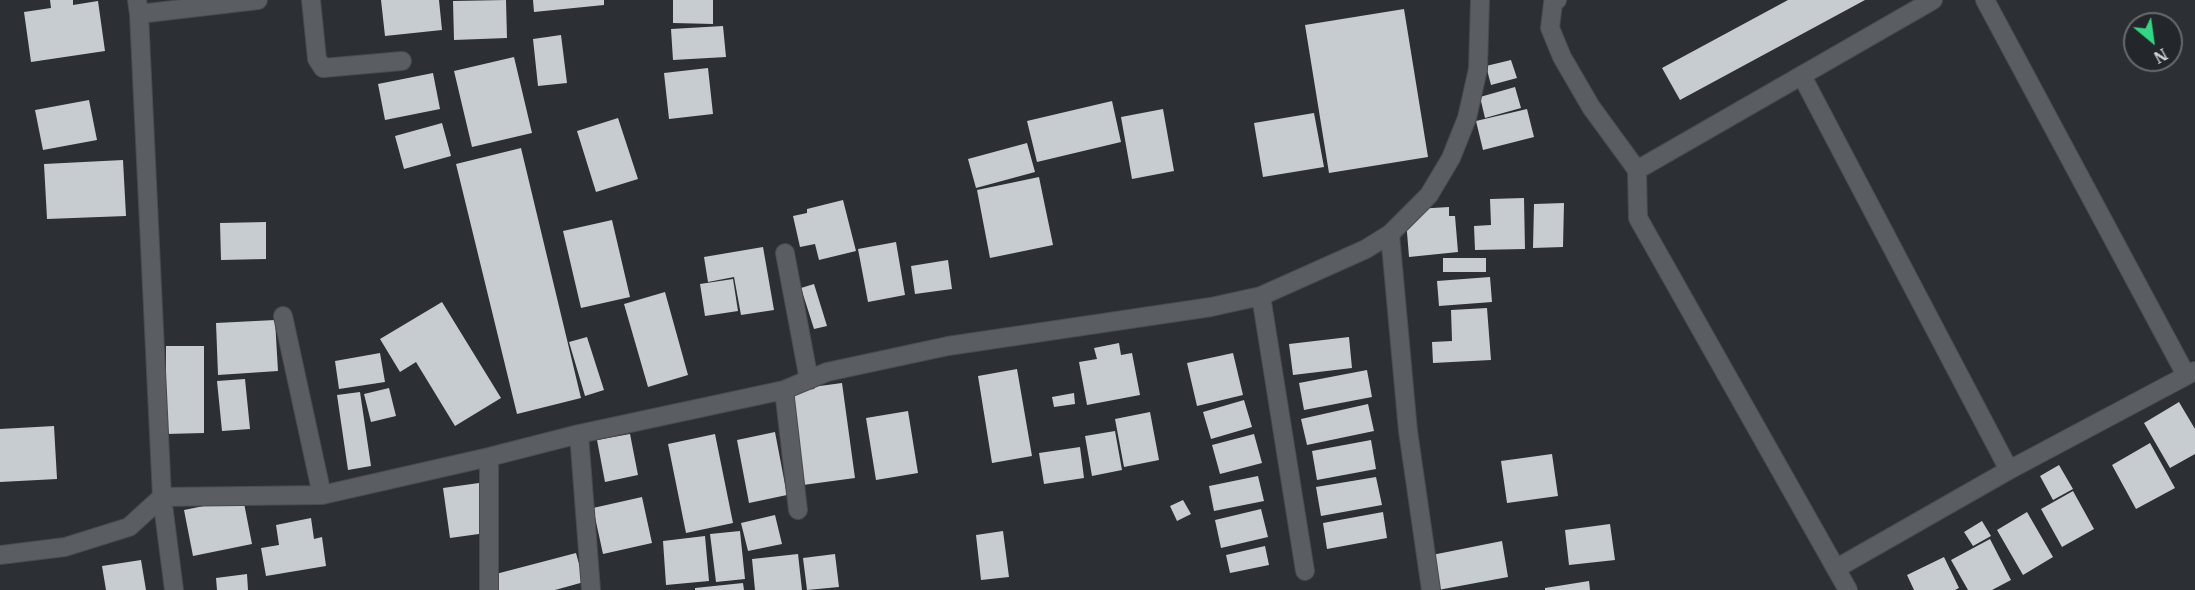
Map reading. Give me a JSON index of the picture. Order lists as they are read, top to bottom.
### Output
{
  "north": "bottom right"
}
